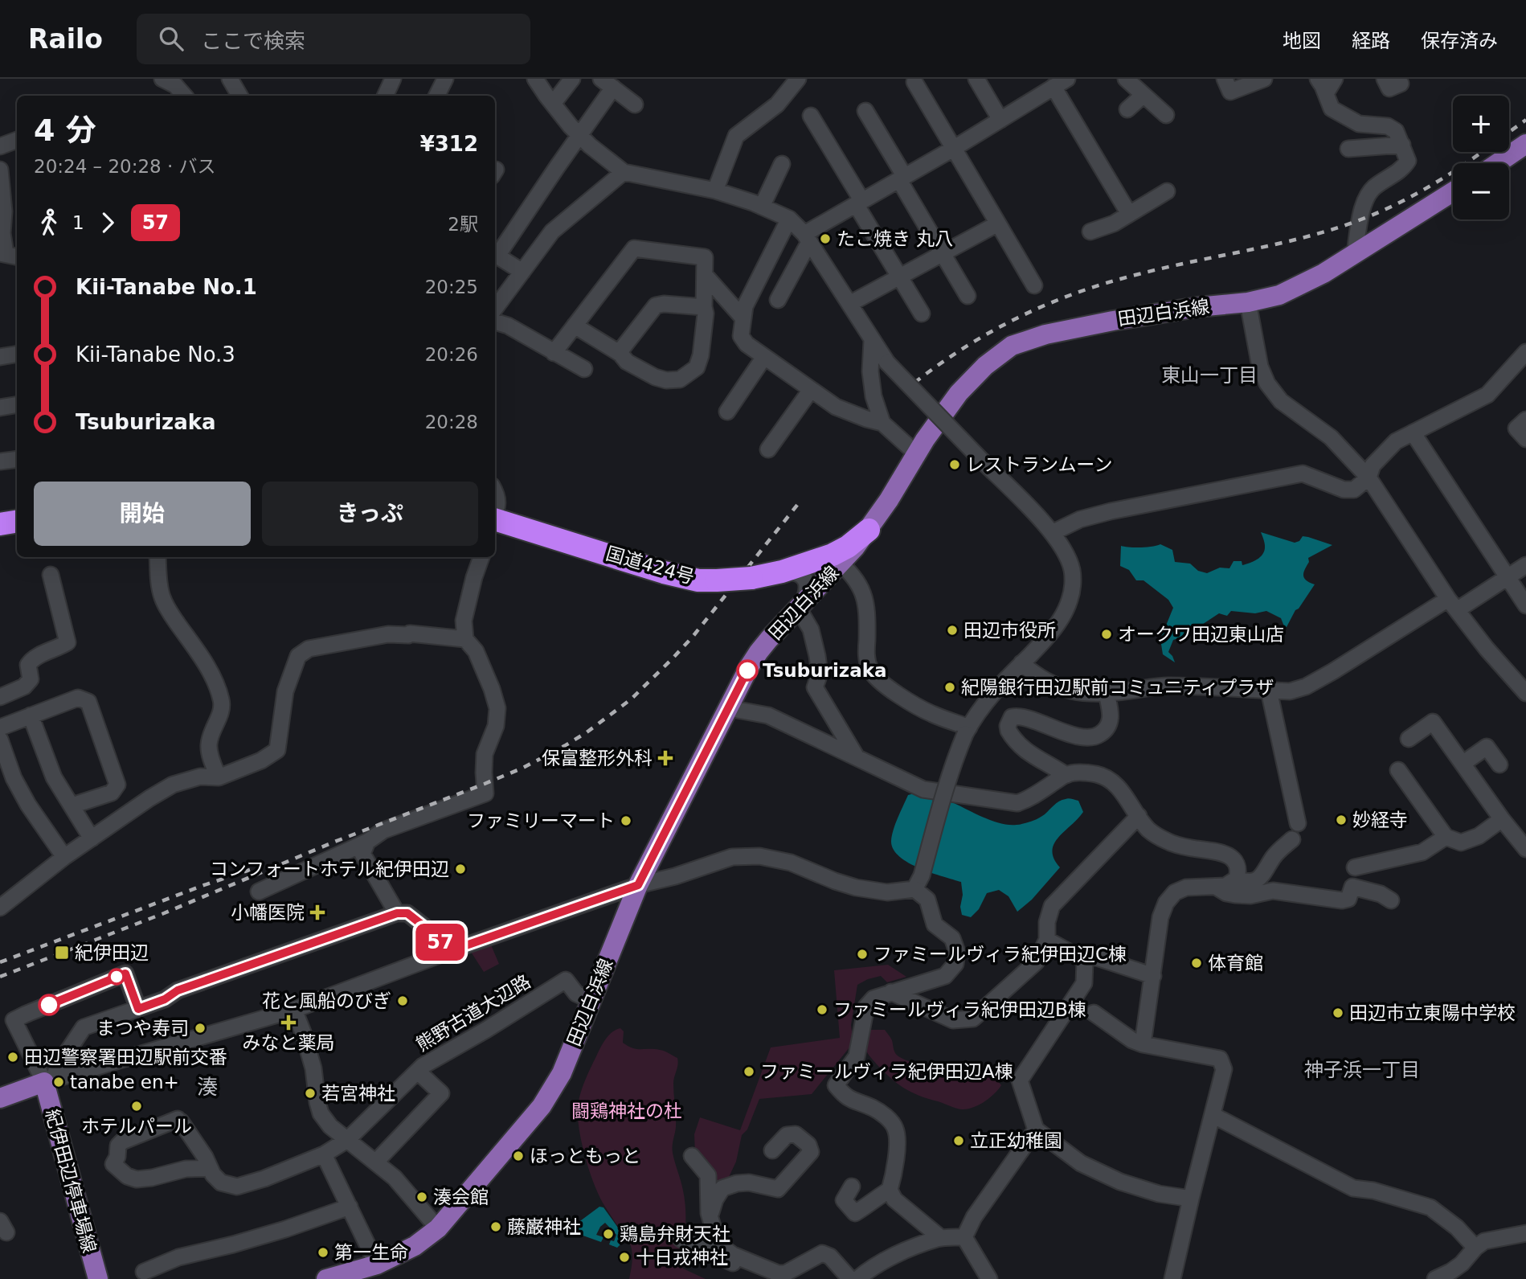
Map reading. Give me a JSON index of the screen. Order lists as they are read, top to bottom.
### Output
{
  "streets": {
    "highway": ["国道424号"],
    "main road": ["田辺白浜線", "紀伊田辺停車場線"],
    "street": ["熊野古道大辺路"]
  },
  "crossings": [
    ["田辺白浜線", "国道424号"],
    ["田辺白浜線", "熊野古道大辺路"]
  ],
  "districts": ["東山一丁目", "神子浜一丁目", "湊"],
  "parks": ["闘鶏神社の杜"],
  "places": {
    "other": [
      "たこ焼き 丸八",
      "レストランムーン",
      "田辺市役所",
      "オークワ田辺東山店",
      "Tsuburizaka",
      "紀陽銀行田辺駅前コミュニティプラザ",
      "妙経寺",
      "ファミリーマート",
      "コンフォートホテル紀伊田辺",
      "ファミールヴィラ紀伊田辺C棟",
      "体育館",
      "花と風船のびぎ",
      "ファミールヴィラ紀伊田辺B棟",
      "田辺市立東陽中学校",
      "まつや寿司",
      "田辺警察署田辺駅前交番",
      "ファミールヴィラ紀伊田辺A棟",
      "tanabe en+",
      "若宮神社",
      "ホテルパール",
      "立正幼稚園",
      "ほっともっと",
      "湊会館",
      "藤巌神社",
      "鶏島弁財天社",
      "第一生命",
      "十日戎神社"
    ],
    "health": ["保富整形外科", "小幡医院", "みなと薬局"],
    "transit": ["紀伊田辺"]
  },
  "lines": ["bus line 57"],
  "page": {
    "header": "Railo",
    "search": "ここで検索",
    "nav": ["地図", "経路", "保存済み"],
    "on_map": "57",
    "map_buttons": ["+", "−"],
    "heading": ["4 分", "20:24 – 20:28 · バス", "¥312"],
    "legs": ["1", "57", "2駅"],
    "list": [
      {
        "name": "Kii-Tanabe No.1",
        "value": "20:25"
      },
      {
        "name": "Kii-Tanabe No.3",
        "value": "20:26"
      },
      {
        "name": "Tsuburizaka",
        "value": "20:28"
      }
    ],
    "buttons": ["開始", "きっぷ"]
  }
}
